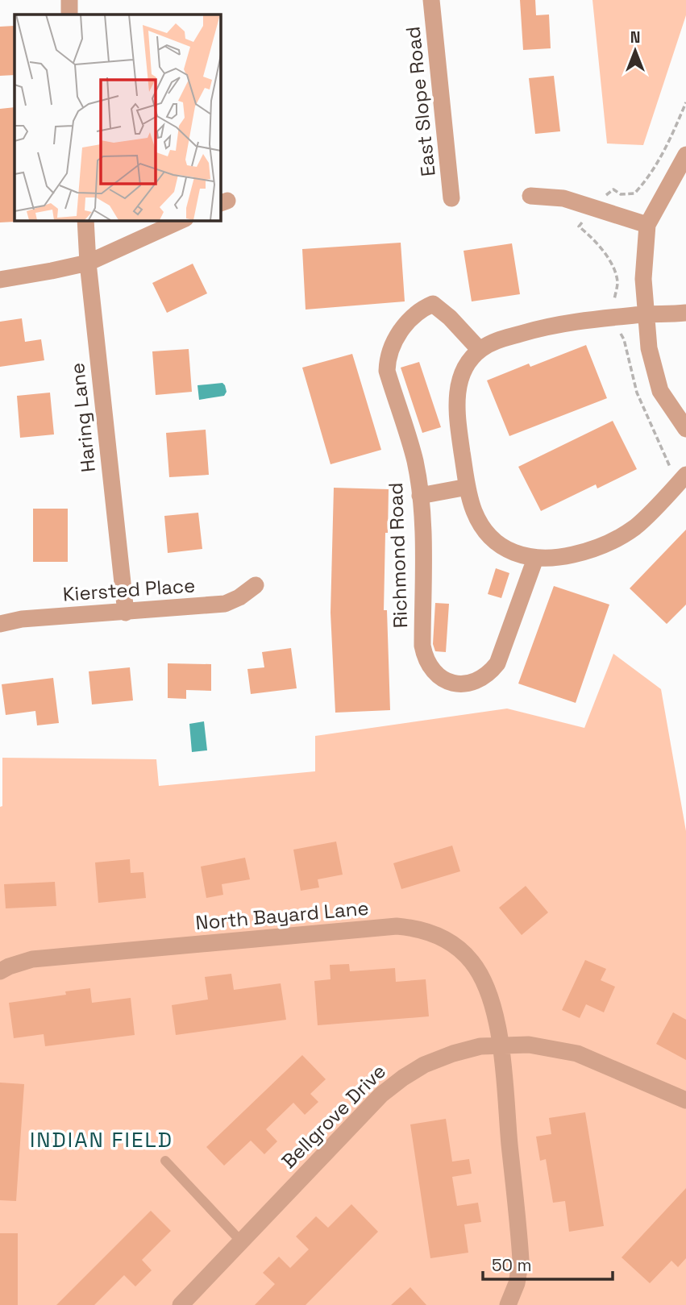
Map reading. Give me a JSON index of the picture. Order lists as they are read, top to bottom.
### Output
{
  "streets": {
    "street": [
      "East Slope Road",
      "Haring Lane",
      "Richmond Road",
      "Kiersted Place",
      "North Bayard Lane",
      "Bellgrove Drive"
    ]
  },
  "crossings": [
    ["Haring Lane", "Kiersted Place"],
    ["North Bayard Lane", "Bellgrove Drive"]
  ],
  "districts": ["INDIAN FIELD"],
  "scale_bar": "50 m",
  "north": "top"
}
